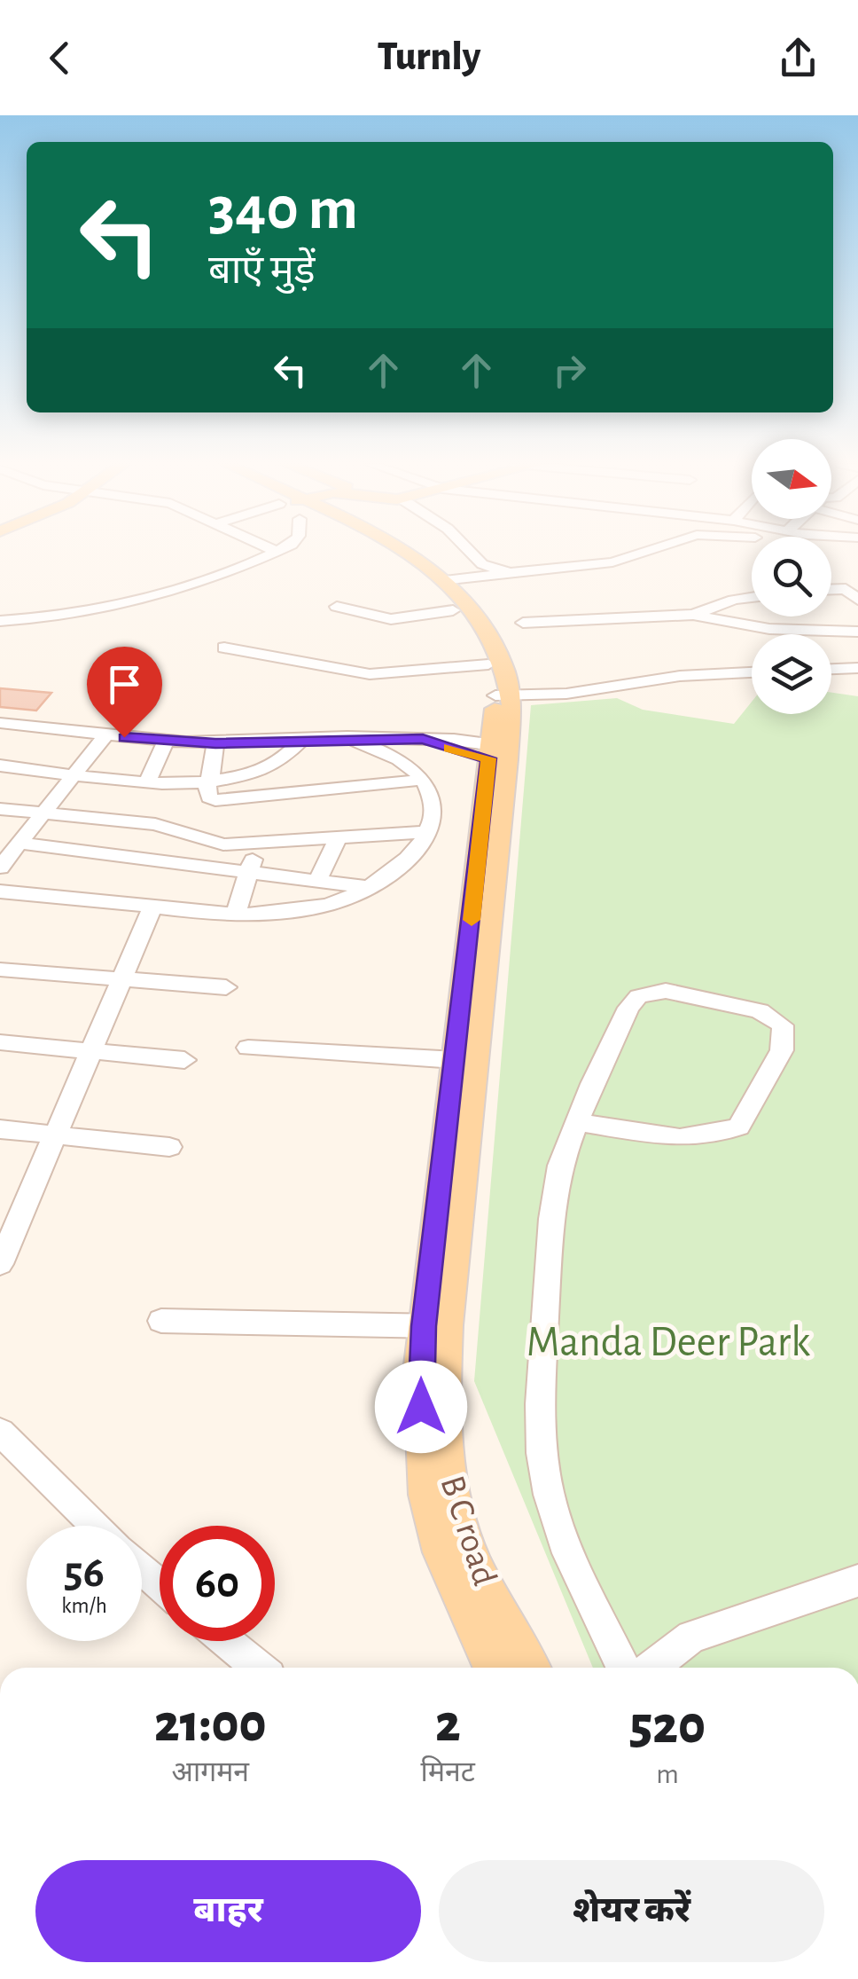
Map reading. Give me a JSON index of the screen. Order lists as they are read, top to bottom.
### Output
{
  "streets": {
    "main road": ["B C road"]
  },
  "parks": ["Manda Deer Park"],
  "north": "right",
  "page": {
    "header": "Turnly",
    "turn": ["340 m", "बाएँ मुड़ें"],
    "speed": "56 km/h",
    "limit": "60",
    "eta": [
      "21:00",
      "आगमन",
      "2",
      "मिनट",
      "520",
      "m"
    ],
    "buttons": ["बाहर", "शेयर करें"]
  }
}
